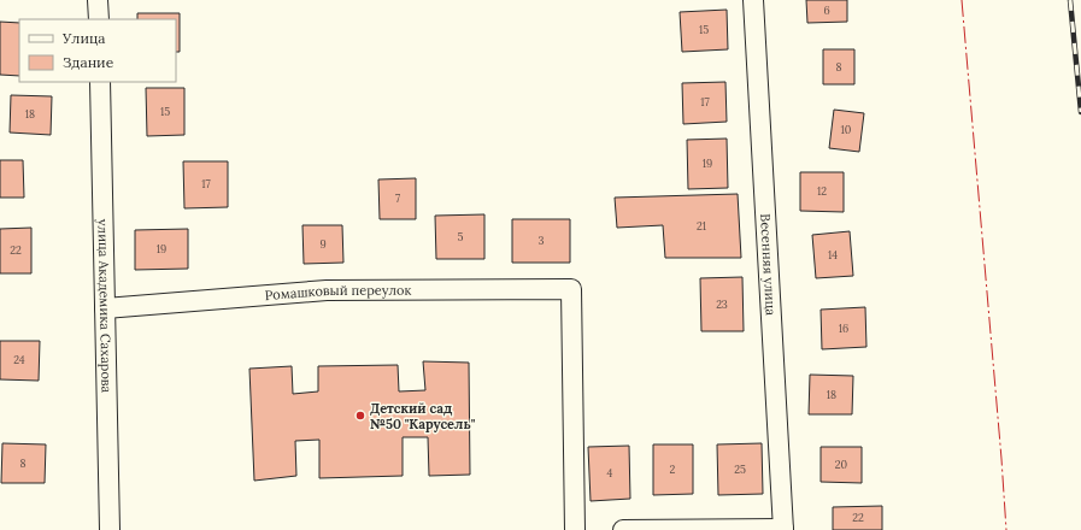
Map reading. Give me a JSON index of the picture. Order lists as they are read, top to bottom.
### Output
{
  "streets": {
    "street": ["Весенняя улица", "Ромашковый переулок", "улица Академика Сахарова"]
  },
  "crossings": [
    ["Ромашковый переулок", "улица Академика Сахарова"]
  ],
  "places": ["Детский сад №50 \"Карусель\""],
  "house_numbers": [
    "6",
    "15",
    "8",
    "17",
    "15",
    "18",
    "10",
    "19",
    "17",
    "12",
    "7",
    "21",
    "5",
    "3",
    "9",
    "19",
    "22",
    "14",
    "23",
    "16",
    "24",
    "18",
    "8",
    "20",
    "2",
    "25",
    "4",
    "22"
  ],
  "legend": ["Улица", "Здание"]
}
